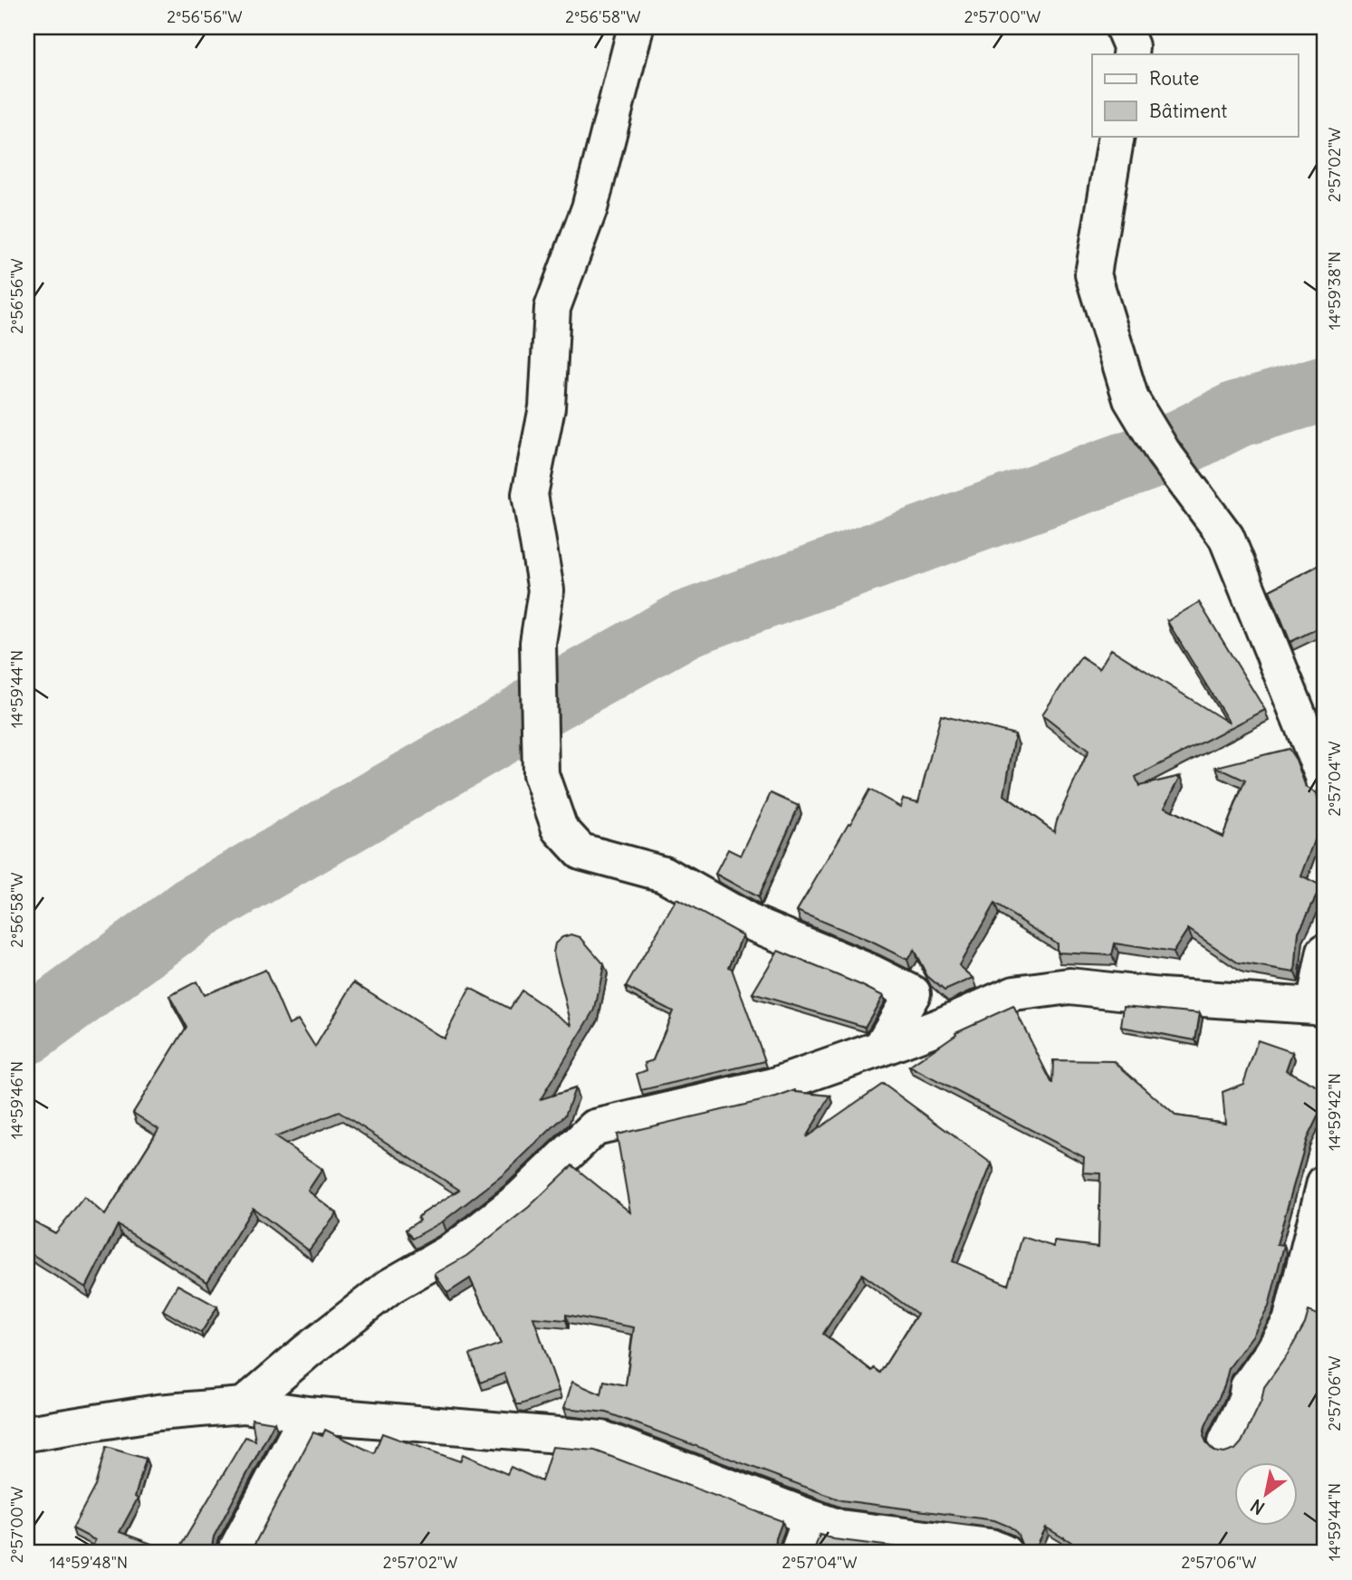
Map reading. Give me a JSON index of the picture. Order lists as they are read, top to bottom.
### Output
{
  "legend": ["Route", "Bâtiment"],
  "north": "bottom left",
  "coordinates": [
    "2°56'56\"W",
    "2°56'58\"W",
    "2°57'00\"W",
    "2°57'02\"W",
    "14°59'38\"N",
    "14°59'44\"N",
    "2°57'04\"W",
    "14°59'46\"N",
    "14°59'42\"N",
    "2°57'06\"W",
    "14°59'48\"N"
  ]
}
